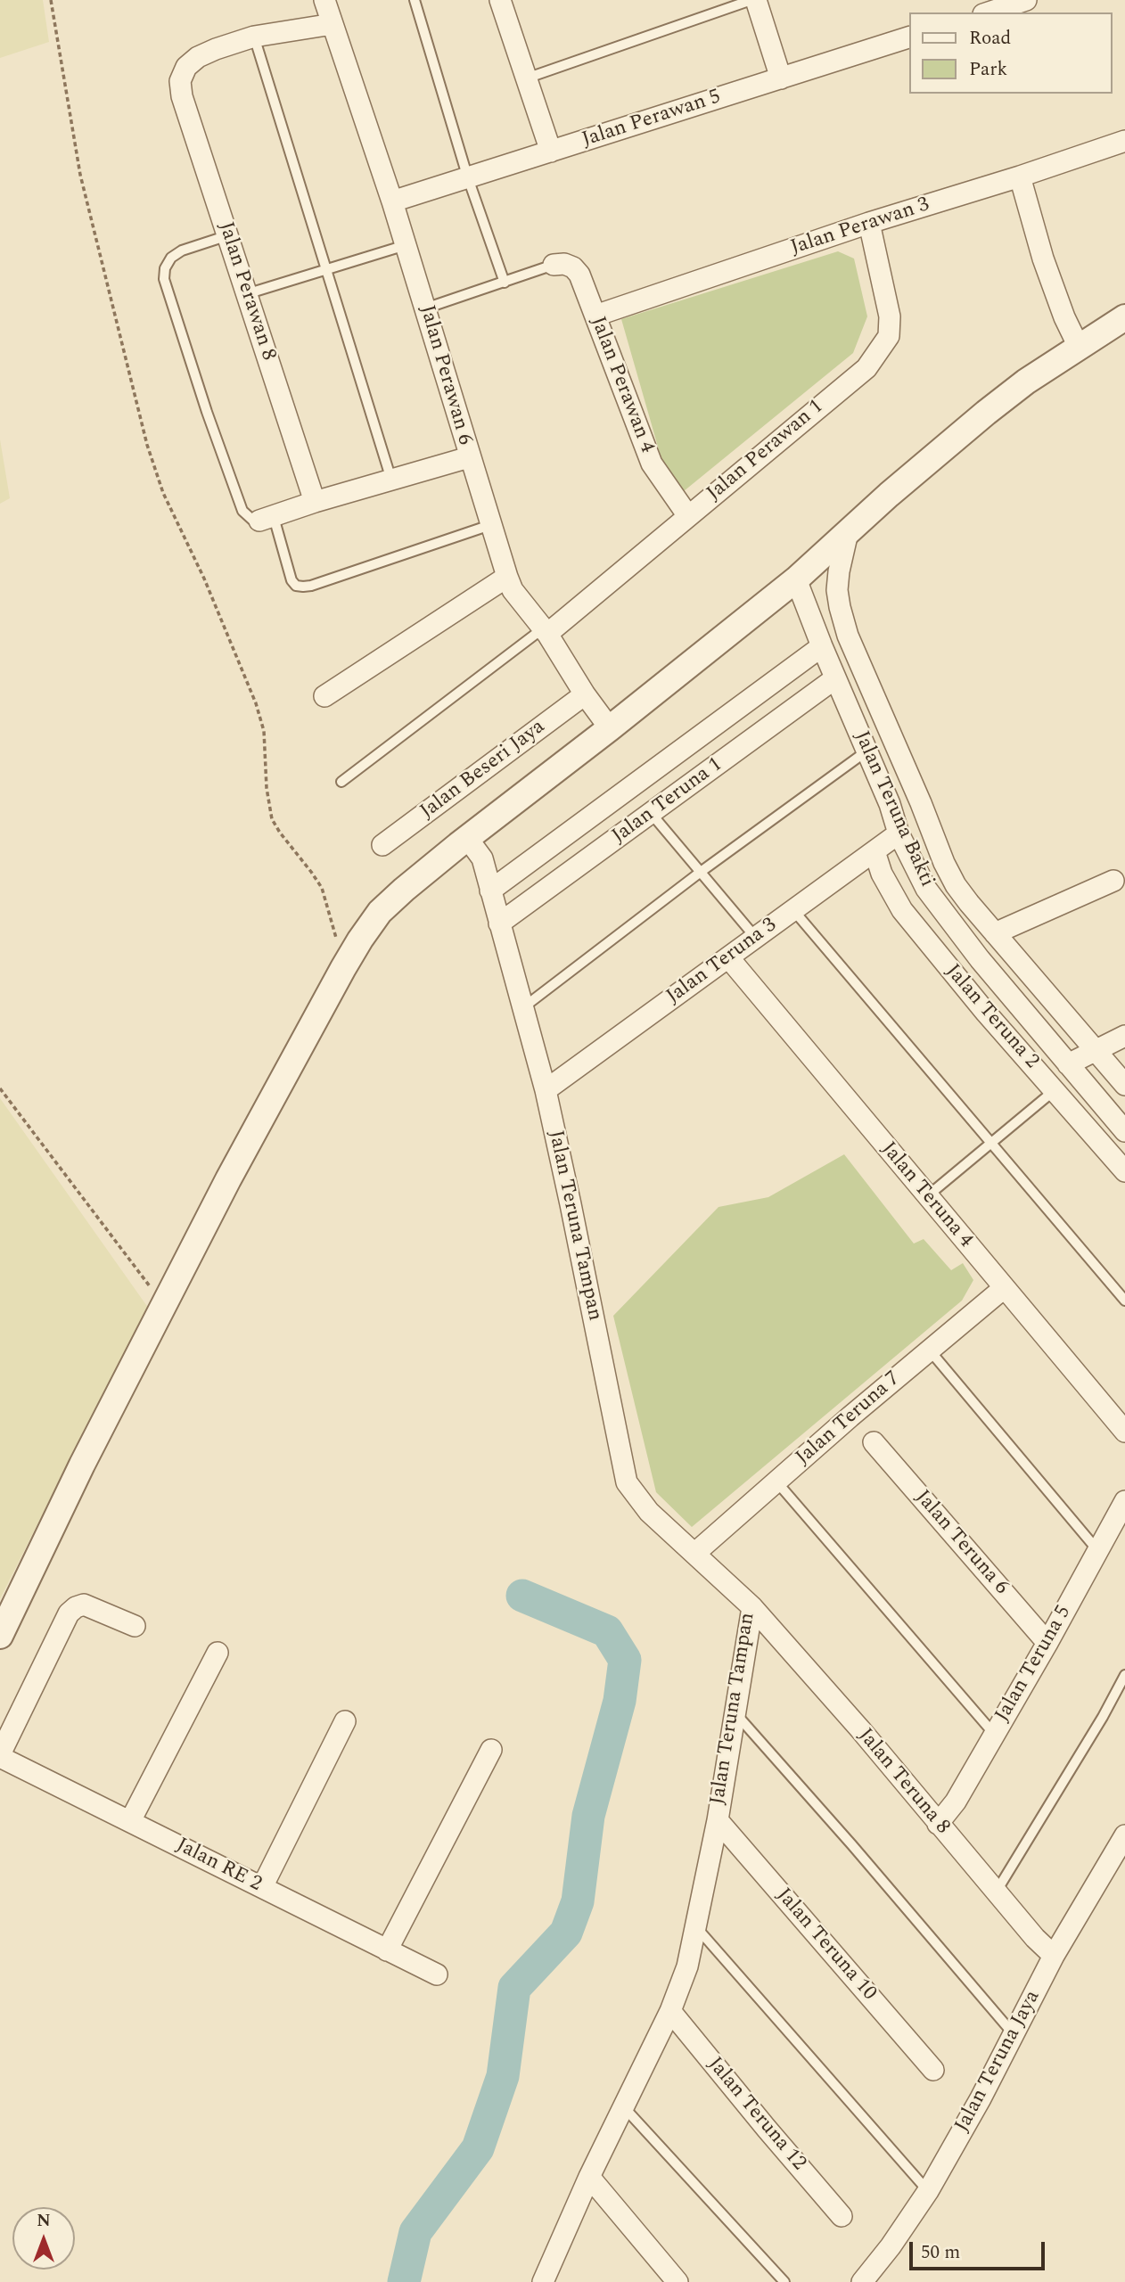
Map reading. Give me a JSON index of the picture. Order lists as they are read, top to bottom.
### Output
{
  "streets": {
    "street": [
      "Jalan Perawan 5",
      "Jalan Perawan 3",
      "Jalan Perawan 8",
      "Jalan Perawan 6",
      "Jalan Perawan 4",
      "Jalan Perawan 1",
      "Jalan Beseri Jaya",
      "Jalan Teruna 1",
      "Jalan Teruna Bakti",
      "Jalan Teruna 3",
      "Jalan Teruna 2",
      "Jalan Teruna 4",
      "Jalan Teruna Tampan",
      "Jalan Teruna 7",
      "Jalan Teruna 6",
      "Jalan Teruna 5",
      "Jalan Teruna 8",
      "Jalan RE 2",
      "Jalan Teruna 10",
      "Jalan Teruna Jaya",
      "Jalan Teruna 12"
    ]
  },
  "crossings": [
    ["Jalan Perawan 5", "Jalan Perawan 6"],
    ["Jalan Perawan 3", "Jalan Perawan 4"],
    ["Jalan Perawan 3", "Jalan Perawan 1"],
    ["Jalan Perawan 6", "Jalan Perawan 1"],
    ["Jalan Perawan 6", "Jalan Beseri Jaya"],
    ["Jalan Perawan 4", "Jalan Perawan 1"],
    ["Jalan Teruna 1", "Jalan Teruna Bakti"],
    ["Jalan Teruna 1", "Jalan Teruna Tampan"],
    ["Jalan Teruna Bakti", "Jalan Teruna 3"],
    ["Jalan Teruna 3", "Jalan Teruna 2"],
    ["Jalan Teruna 3", "Jalan Teruna 4"],
    ["Jalan Teruna 3", "Jalan Teruna Tampan"],
    ["Jalan Teruna 4", "Jalan Teruna 7"],
    ["Jalan Teruna Tampan", "Jalan Teruna 7"],
    ["Jalan Teruna Tampan", "Jalan Teruna 8"],
    ["Jalan Teruna Tampan", "Jalan Teruna 10"],
    ["Jalan Teruna Tampan", "Jalan Teruna 12"],
    ["Jalan Teruna 6", "Jalan Teruna 5"],
    ["Jalan Teruna 5", "Jalan Teruna 8"],
    ["Jalan Teruna 8", "Jalan Teruna Jaya"]
  ],
  "legend": ["Road", "Park"],
  "scale_bar": "50 m",
  "north": "top"
}
